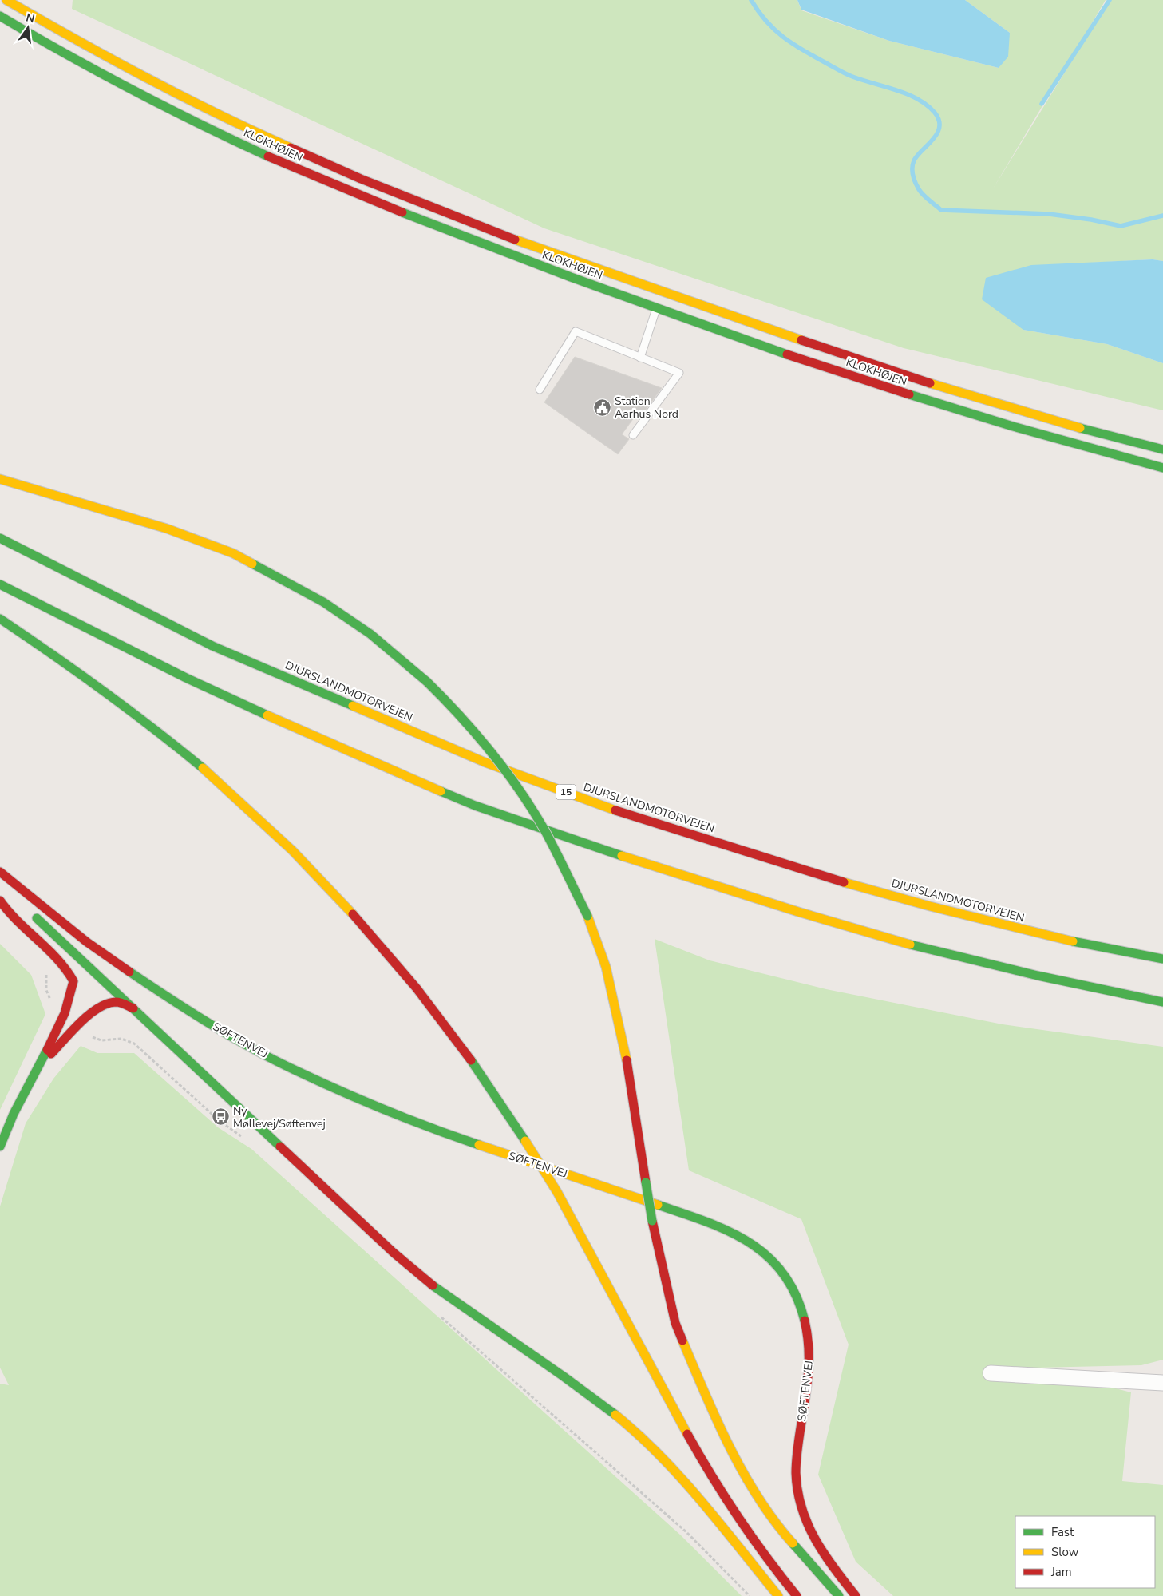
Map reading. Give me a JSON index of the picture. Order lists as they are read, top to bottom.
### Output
{
  "streets": {
    "main road": [
      "KLOKHØJEN",
      "DJURSLANDMOTORVEJEN",
      "15",
      "SØFTENVEJ"
    ]
  },
  "places": {
    "public building": ["Station Aarhus Nord"],
    "bus stop": ["Ny Møllevej/Søftenvej"]
  },
  "legend": ["Fast", "Slow", "Jam"],
  "north": "top"
}
